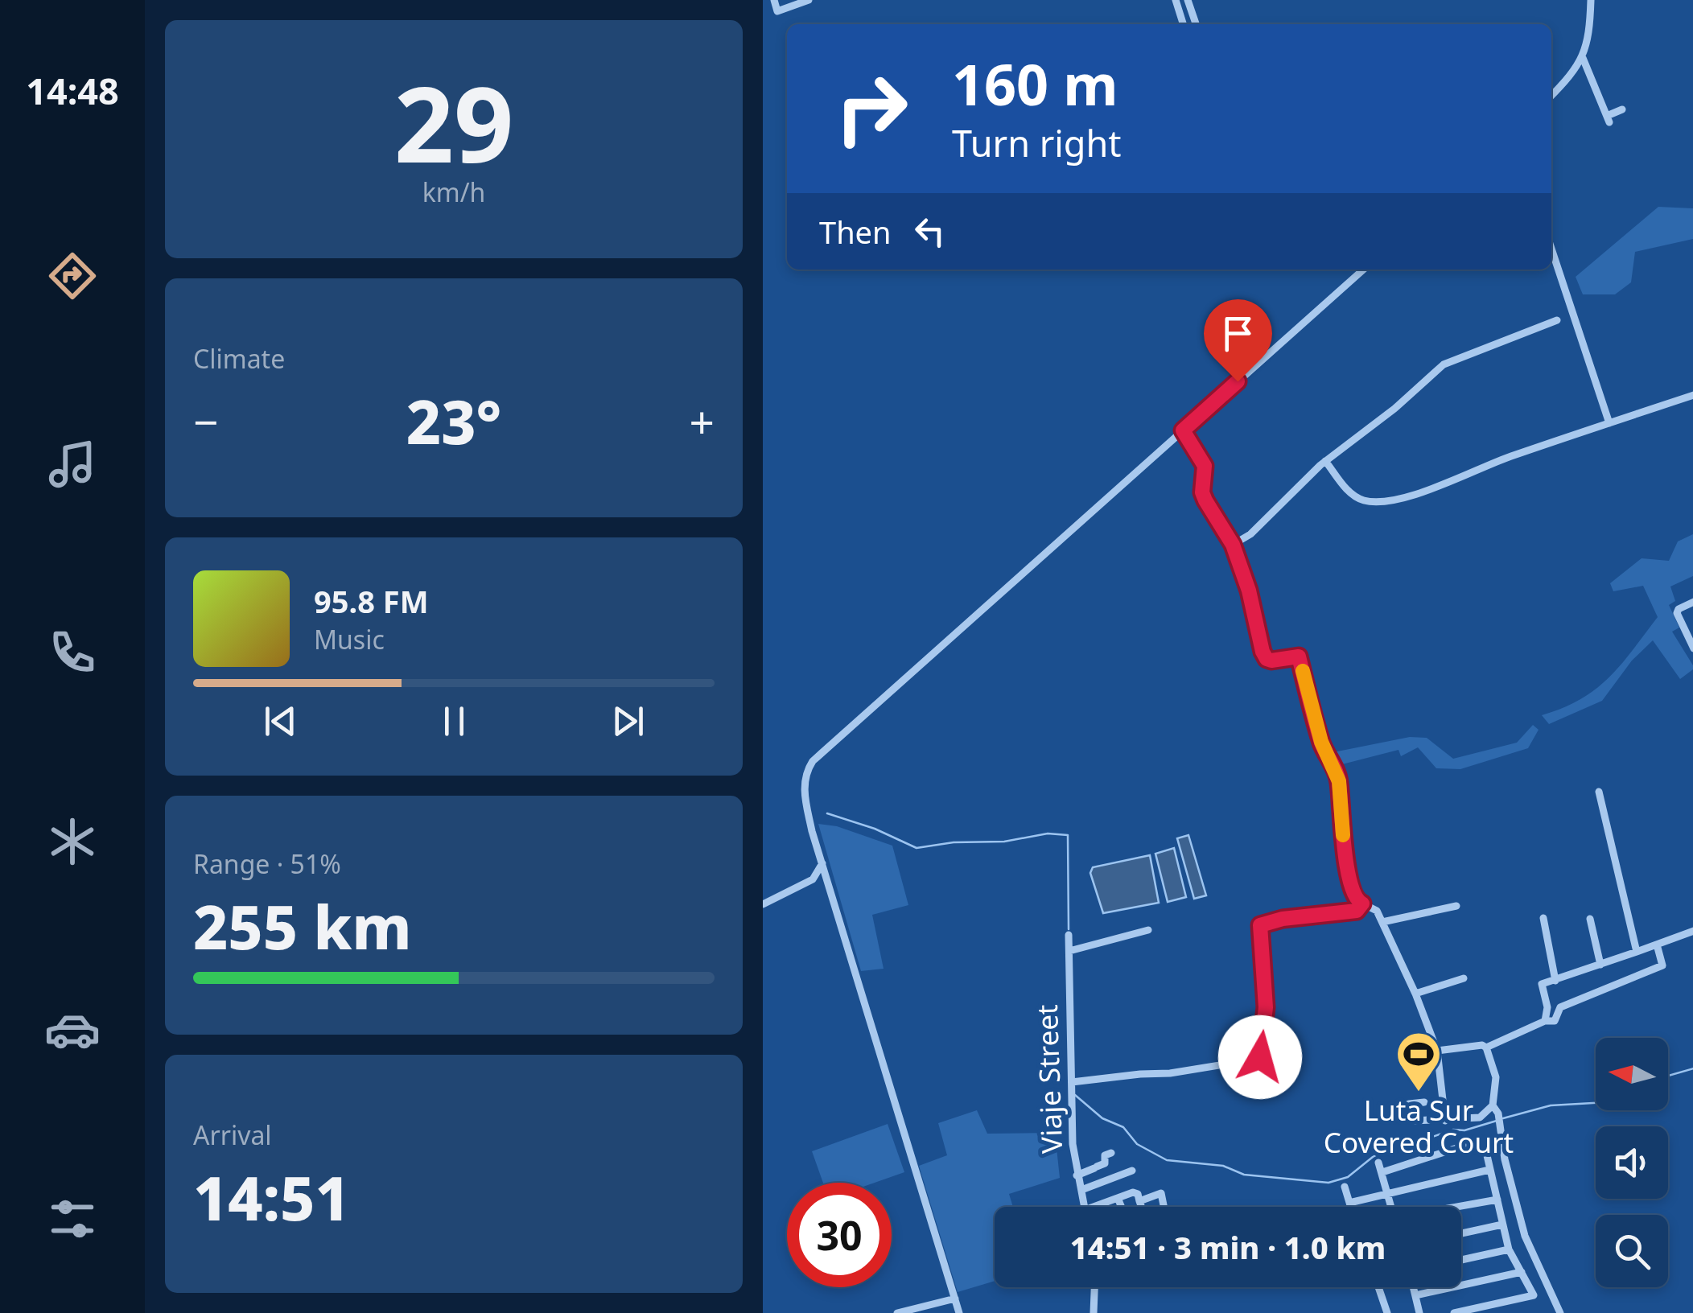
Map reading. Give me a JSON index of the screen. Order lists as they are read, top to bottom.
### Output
{
  "streets": {
    "street": ["Viaje Street"]
  },
  "places": {
    "sports": ["Luta Sur Covered Court"]
  },
  "north": "left",
  "page": {
    "tabs": "14:48",
    "tile": [
      ["29", "km/h"],
      "Climate",
      ["Range · 51%", "255 km"],
      ["Arrival", "14:51"]
    ],
    "turn": ["160 m", "Turn right"],
    "then": "Then",
    "heat": ["−", "23°", "+"],
    "song": ["95.8 FM", "Music"],
    "limit": "30",
    "trip": "14:51 · 3 min · 1.0 km"
  }
}
